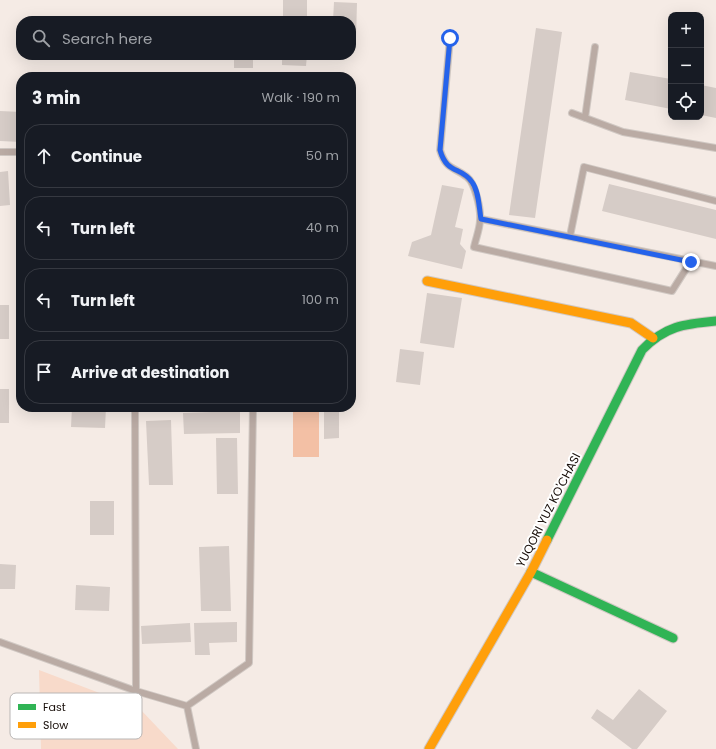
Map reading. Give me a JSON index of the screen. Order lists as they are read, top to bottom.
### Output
{
  "streets": {
    "street": ["YUQORI YUZ KO'CHASI"]
  },
  "legend": ["Fast", "Slow"],
  "page": {
    "map_buttons": ["+", "−"],
    "search": "Search here",
    "heading": ["3 min", "Walk · 190 m"],
    "list": [
      ["Continue", "50 m"],
      ["Turn left", "40 m"],
      ["Turn left", "100 m"],
      "Arrive at destination"
    ]
  }
}
